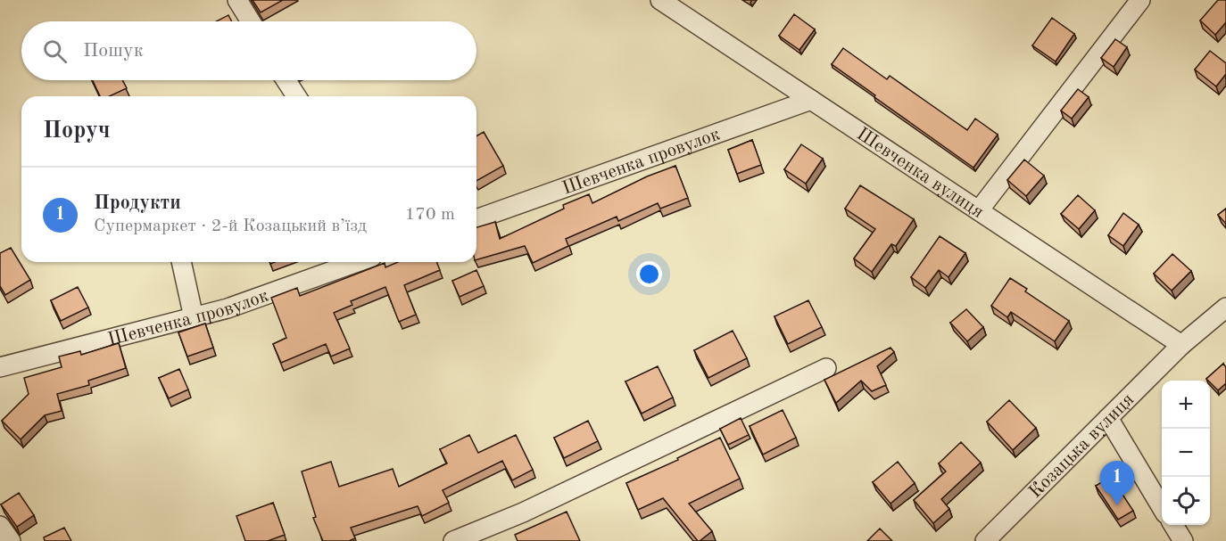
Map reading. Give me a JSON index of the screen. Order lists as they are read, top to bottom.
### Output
{
  "streets": {
    "street": ["Шевченка провулок", "Шевченка вулиця", "Козацька вулиця"]
  },
  "crossings": [
    ["Шевченка провулок", "Шевченка вулиця"],
    ["Шевченка вулиця", "Козацька вулиця"]
  ],
  "page": {
    "search": "Пошук",
    "heading": "Поруч",
    "list": [
      {
        "mark": "1",
        "name": "Продукти",
        "note": "Супермаркет · 2-й Козацький в’їзд",
        "value": "170 m"
      }
    ],
    "map_buttons": ["+", "−"],
    "pins": "1"
  }
}
